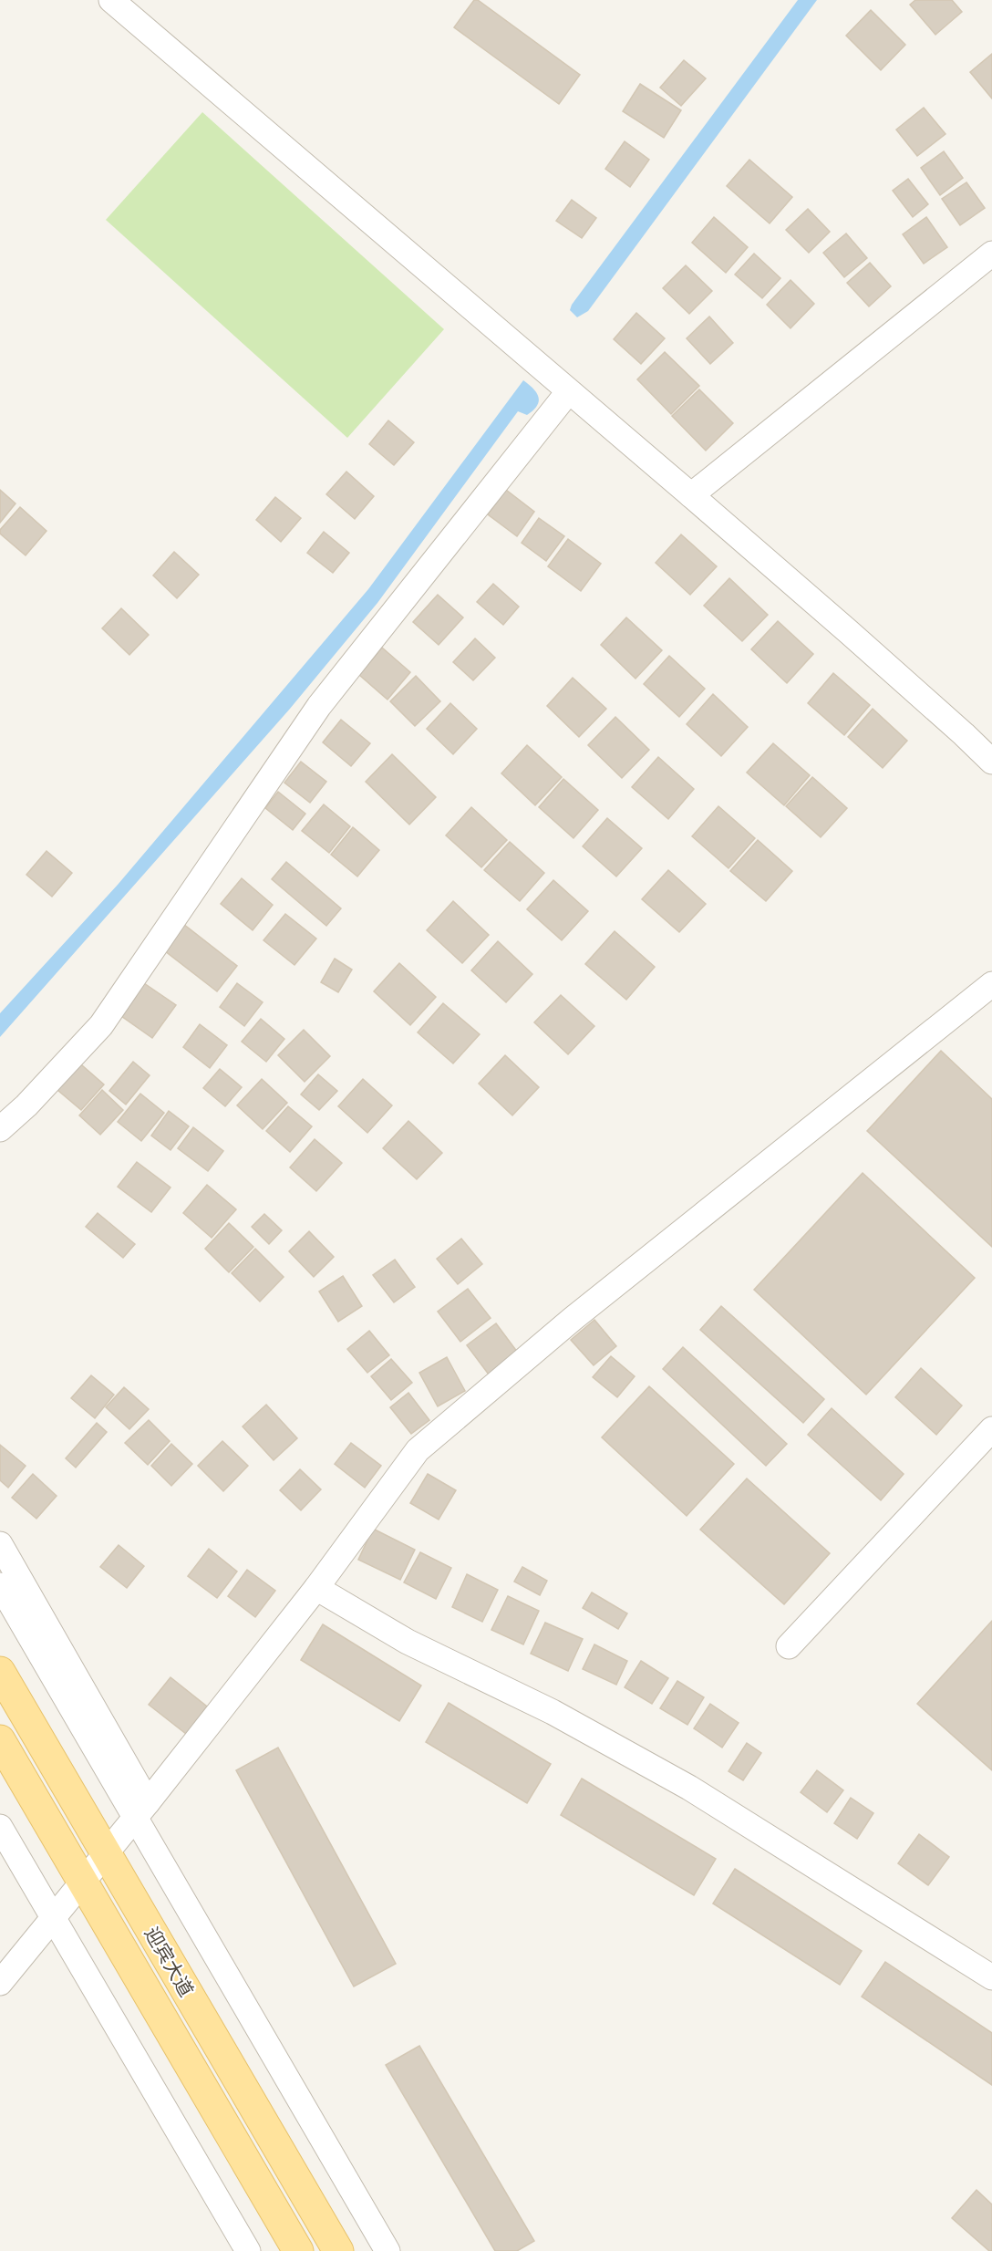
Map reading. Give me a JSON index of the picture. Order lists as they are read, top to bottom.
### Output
{
  "streets": {
    "main road": ["迎宾大道"]
  }
}
